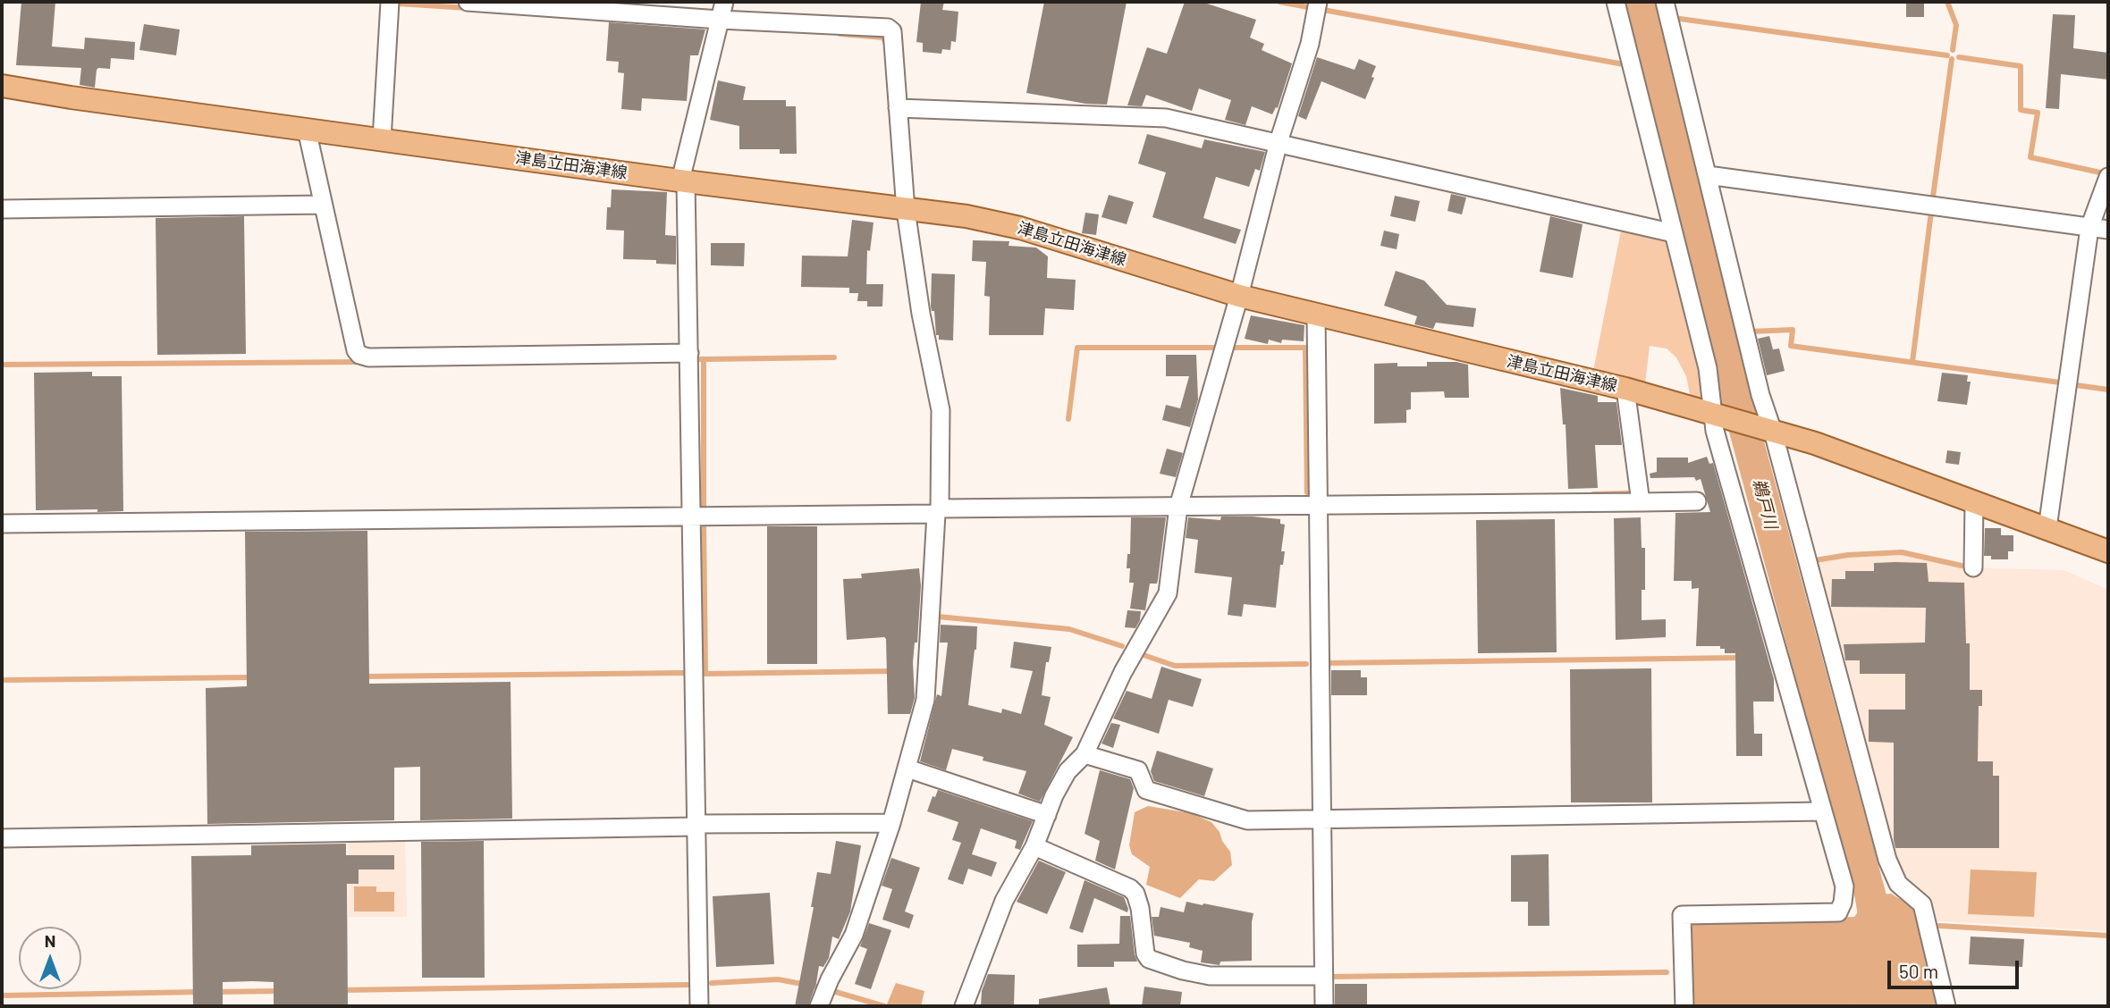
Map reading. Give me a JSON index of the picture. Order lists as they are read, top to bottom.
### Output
{
  "streets": {
    "main road": ["津島立田海津線"]
  },
  "water": ["鵜戸川"],
  "scale_bar": "50 m",
  "north": "top"
}
